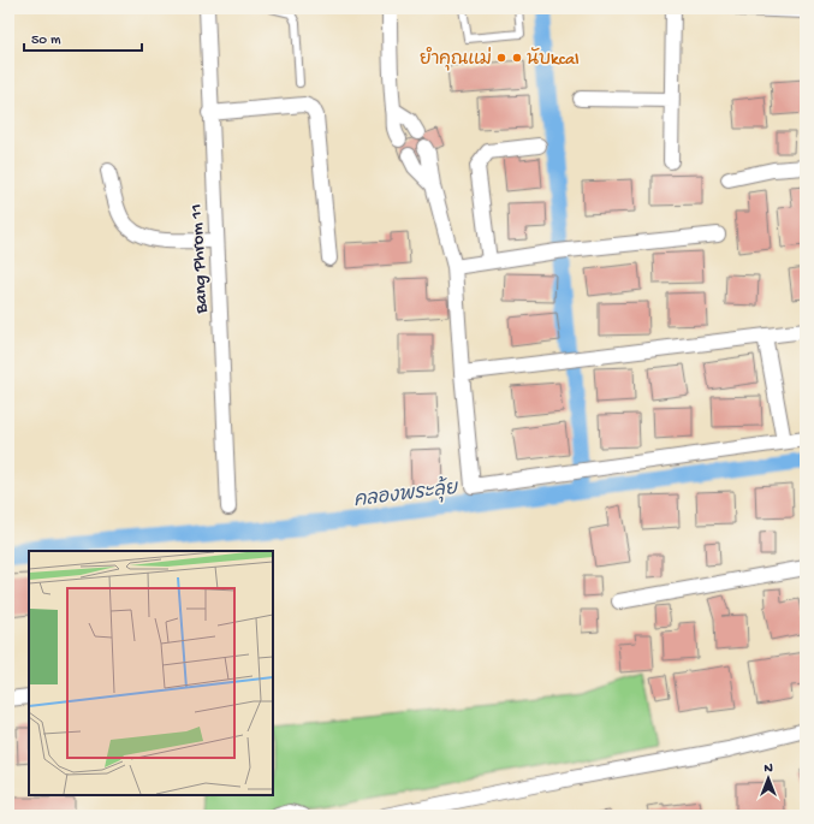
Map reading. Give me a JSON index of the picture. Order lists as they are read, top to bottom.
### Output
{
  "streets": {
    "street": ["Bang Phrom 11"]
  },
  "water": ["คลองพระลุ้ย"],
  "places": ["ยำคุณแม่", "นับkcal"],
  "scale_bar": "50 m",
  "north": "top"
}
